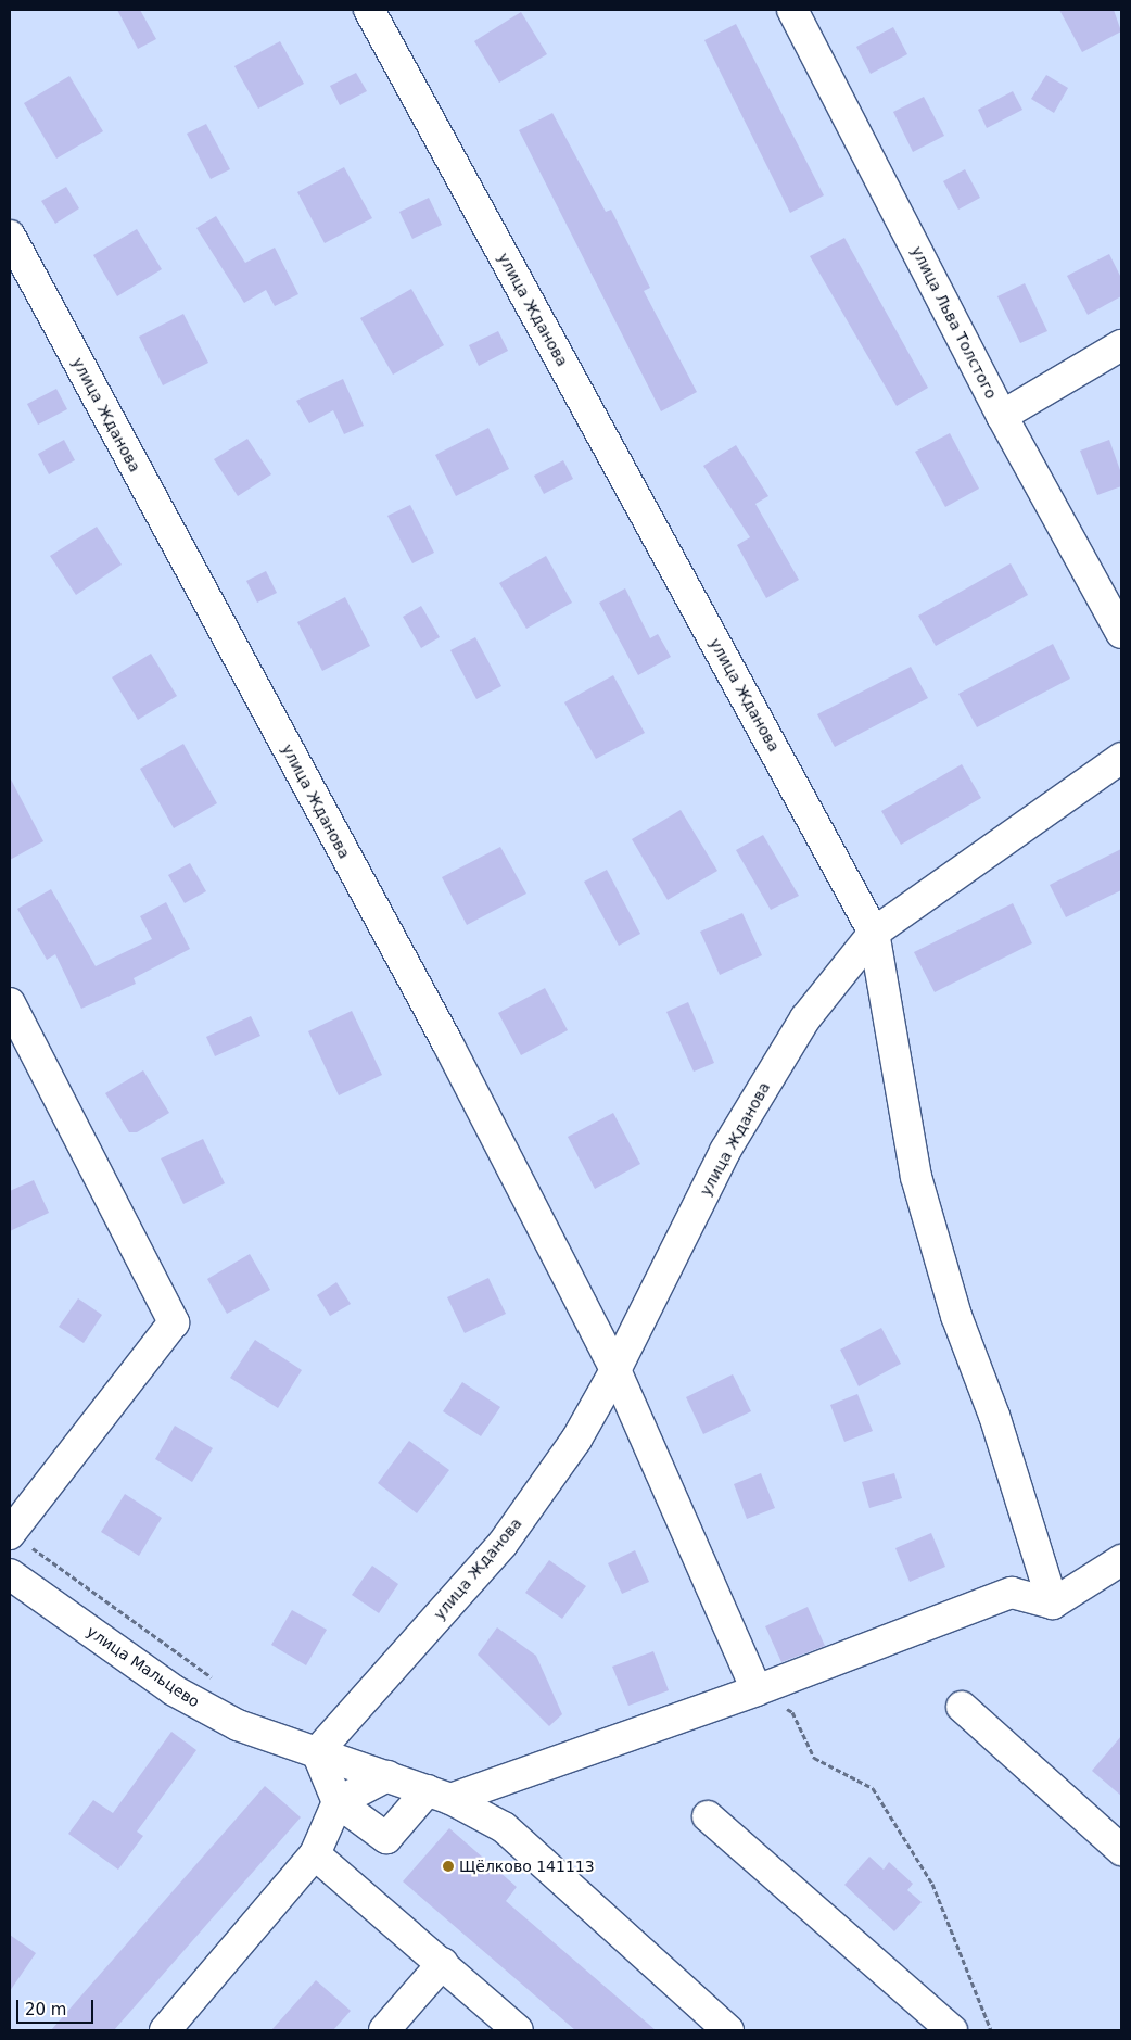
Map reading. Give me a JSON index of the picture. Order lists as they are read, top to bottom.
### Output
{
  "streets": {
    "street": ["улица Жданова", "улица Льва Толстого", "улица Мальцево"]
  },
  "crossings": [
    ["улица Жданова", "улица Мальцево"]
  ],
  "places": ["Щёлково 141113"],
  "scale_bar": "20 m"
}
